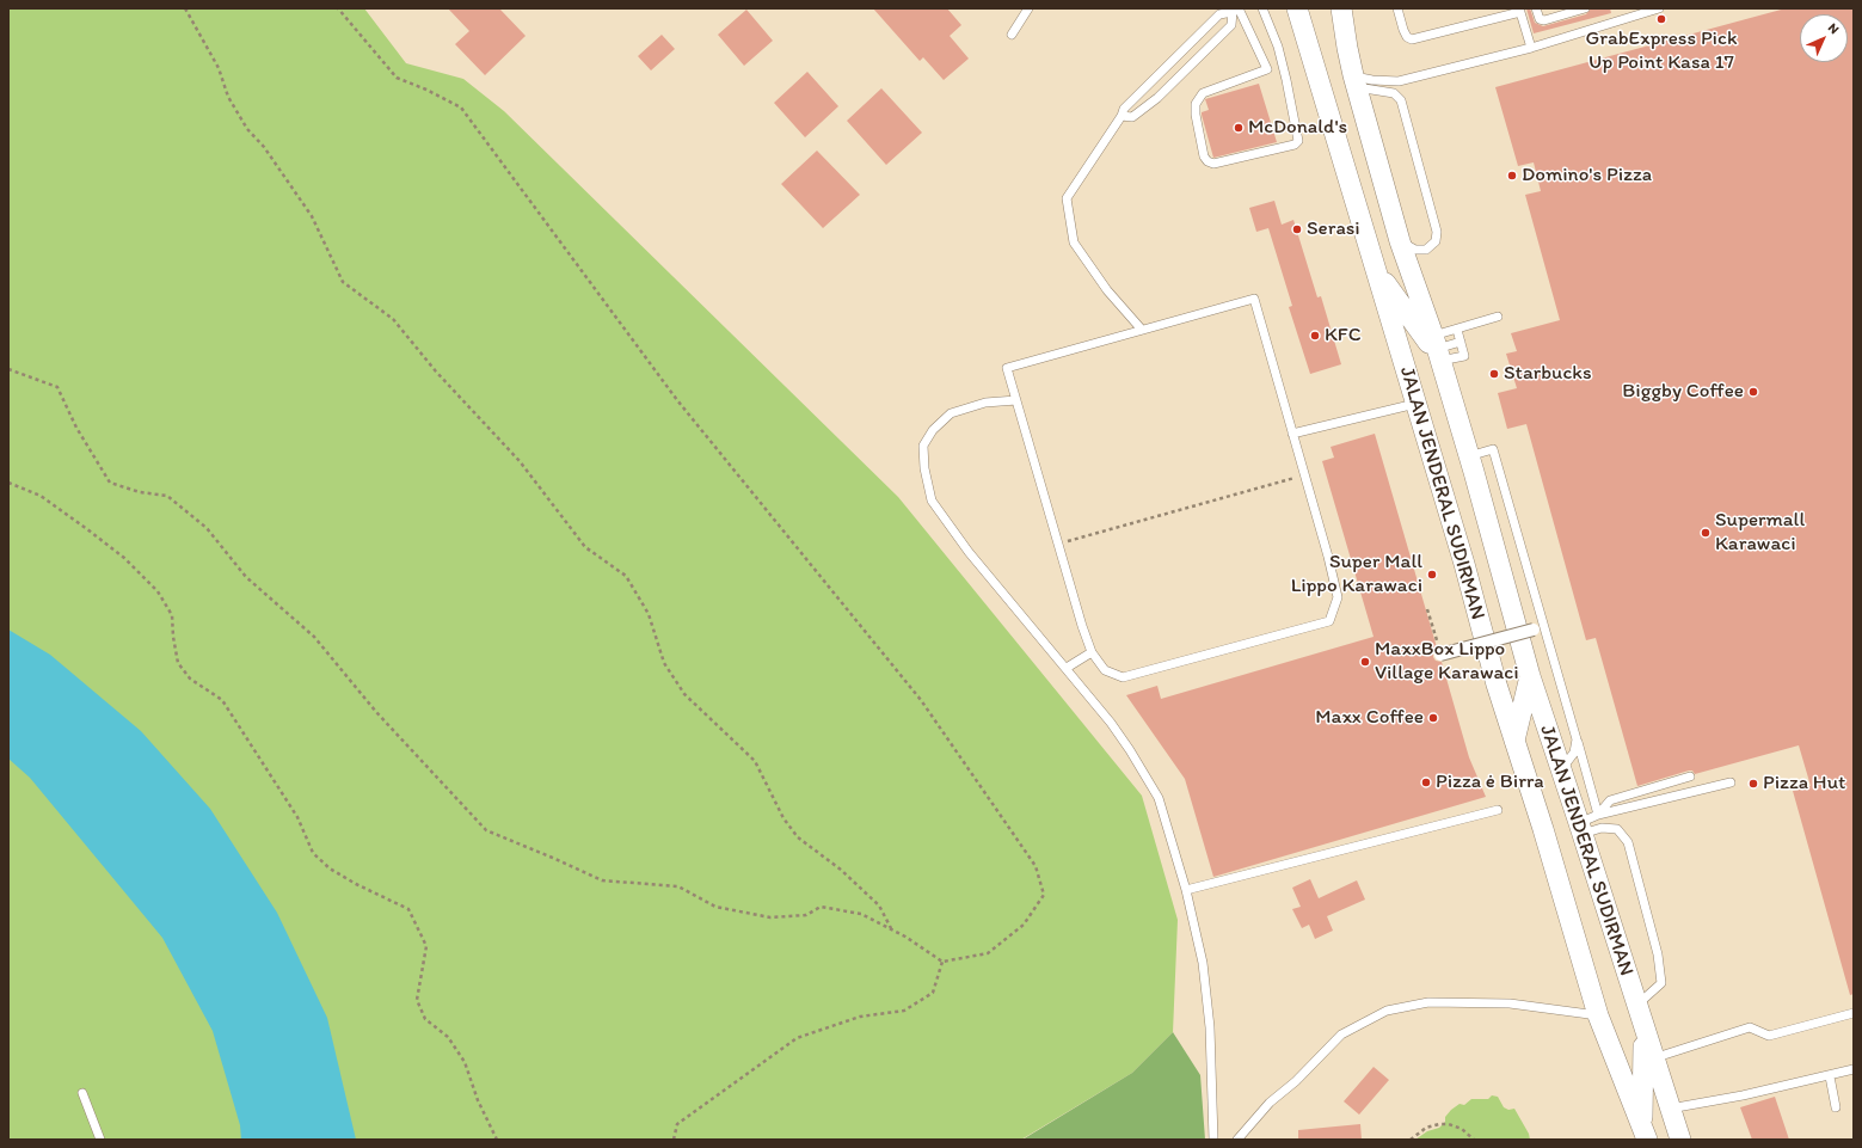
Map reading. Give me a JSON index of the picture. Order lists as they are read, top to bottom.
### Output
{
  "streets": {
    "street": ["JALAN JENDERAL SUDIRMAN"]
  },
  "places": [
    "GrabExpress Pick Up Point Kasa 17",
    "McDonald's",
    "Domino's Pizza",
    "Serasi",
    "KFC",
    "Starbucks",
    "Biggby Coffee",
    "Supermall Karawaci",
    "Super Mall Lippo Karawaci",
    "MaxxBox Lippo Village Karawaci",
    "Maxx Coffee",
    "Pizza ė Birra",
    "Pizza Hut"
  ],
  "north": "top right"
}
